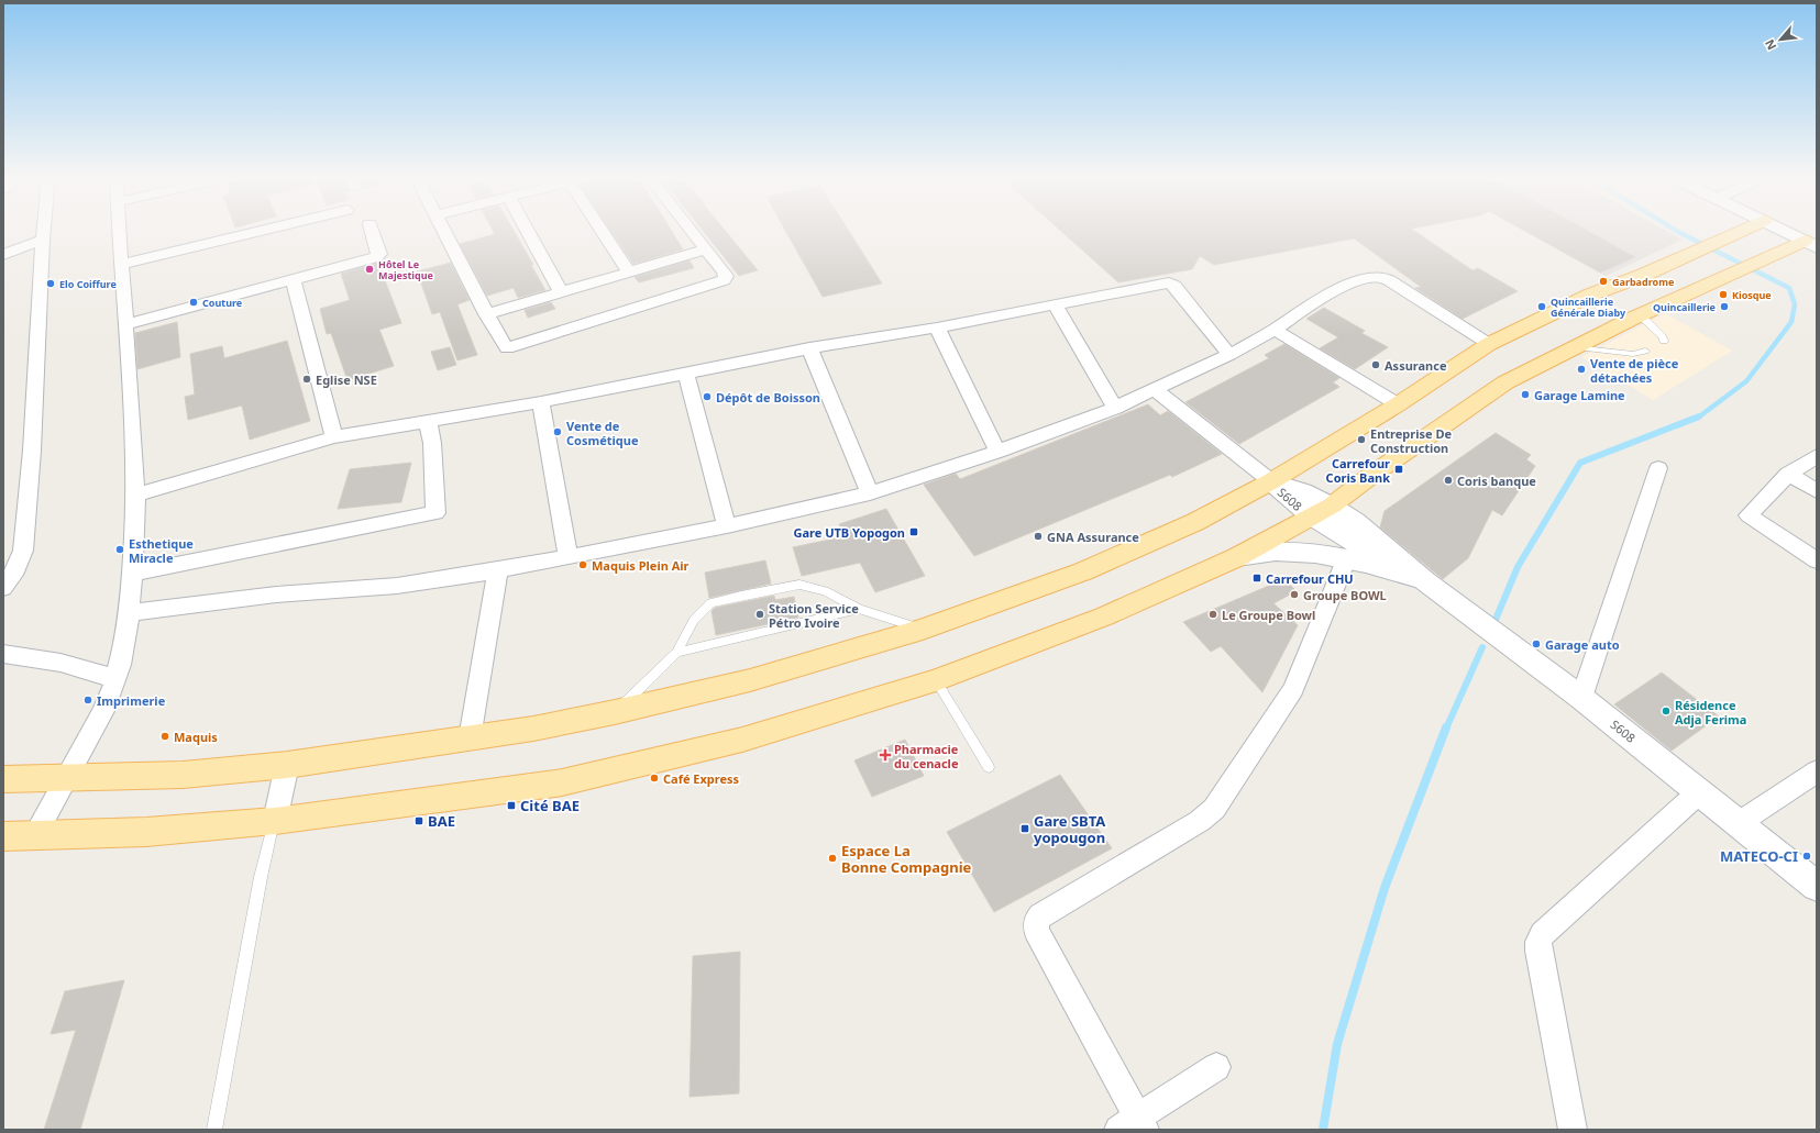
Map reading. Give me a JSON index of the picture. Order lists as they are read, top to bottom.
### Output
{
  "streets": {
    "street": ["S608"]
  },
  "places": {
    "other": [
      "Hôtel Le Majestique",
      "Garbadrome",
      "Elo Coiffure",
      "Kiosque",
      "Couture",
      "Quincaillerie Générale Diaby",
      "Quincaillerie",
      "Assurance",
      "Vente de pièce détachées",
      "Eglise NSE",
      "Garage Lamine",
      "Dépôt de Boisson",
      "Vente de Cosmétique",
      "Entreprise De Construction",
      "Coris banque",
      "GNA Assurance",
      "Esthetique Miracle",
      "Maquis Plein Air",
      "Groupe BOWL",
      "Station Service Pétro Ivoire",
      "Le Groupe Bowl",
      "Garage auto",
      "Imprimerie",
      "Résidence Adja Ferima",
      "Maquis",
      "Café Express",
      "MATECO-CI",
      "Espace La Bonne Compagnie"
    ],
    "transit": [
      "Carrefour Coris Bank",
      "Gare UTB Yopogon",
      "Carrefour CHU",
      "Cité BAE",
      "BAE",
      "Gare SBTA yopougon"
    ],
    "health": ["Pharmacie du cenacle"]
  },
  "north": "bottom left"
}
